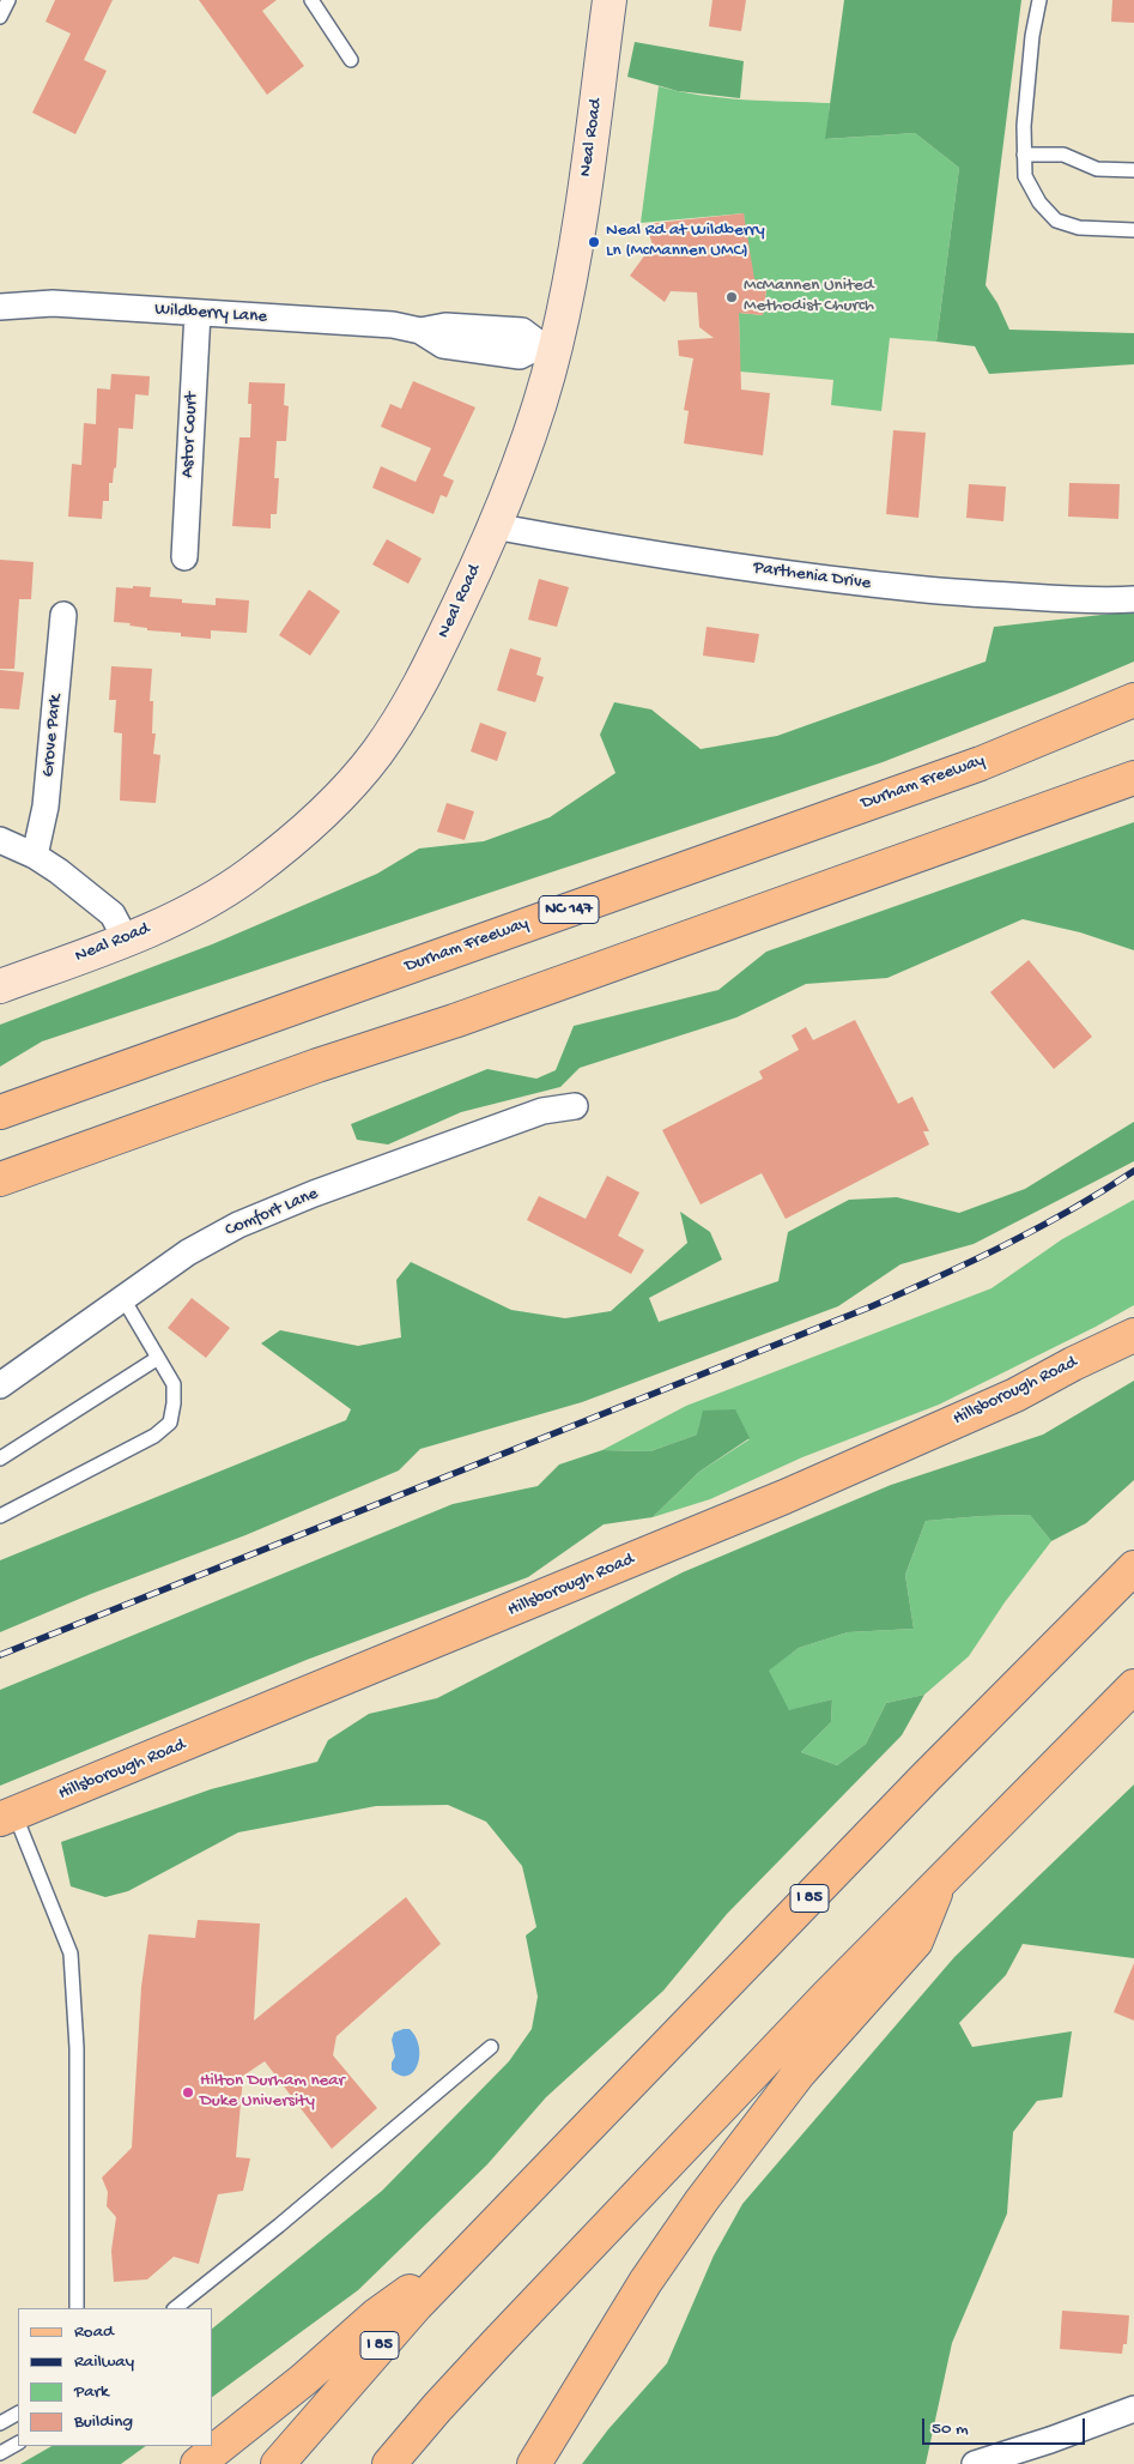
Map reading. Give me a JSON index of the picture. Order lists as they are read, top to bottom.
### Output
{
  "streets": {
    "main road": [
      "Durham Freeway",
      "NC 147",
      "Hillsborough Road",
      "I 85"
    ],
    "street": [
      "Neal Road",
      "Wildberry Lane",
      "Astor Court",
      "Parthenia Drive",
      "Grove Park",
      "Comfort Lane"
    ]
  },
  "crossings": [
    ["Neal Road", "Wildberry Lane"],
    ["Neal Road", "Parthenia Drive"],
    ["Wildberry Lane", "Astor Court"]
  ],
  "places": ["Neal Rd at Wildberry Ln (McMannen UMC)", "McMannen United Methodist Church", "Hilton Durham near Duke University"],
  "legend": [
    "Road",
    "Railway",
    "Park",
    "Building"
  ],
  "scale_bar": "50 m"
}
